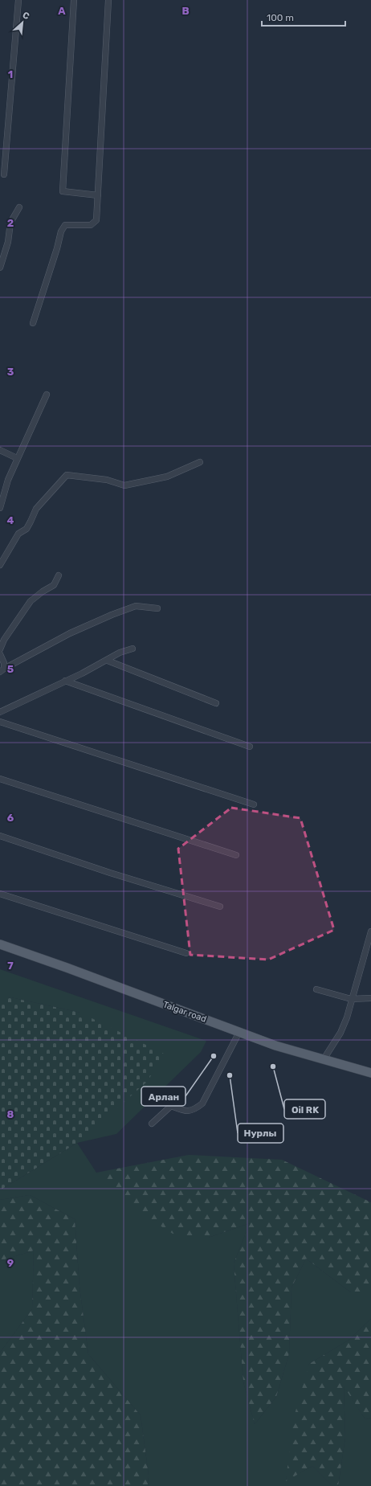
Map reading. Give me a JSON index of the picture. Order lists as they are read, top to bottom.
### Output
{
  "streets": {
    "main road": ["Talgar road"]
  },
  "places": ["Арлан", "Oil RK", "Нурлы"],
  "scale_bar": "100 m",
  "north": "top right",
  "grid": {
    "columns": ["A", "B"],
    "rows": [
      "1",
      "2",
      "3",
      "4",
      "5",
      "6",
      "7",
      "8",
      "9"
    ]
  }
}
